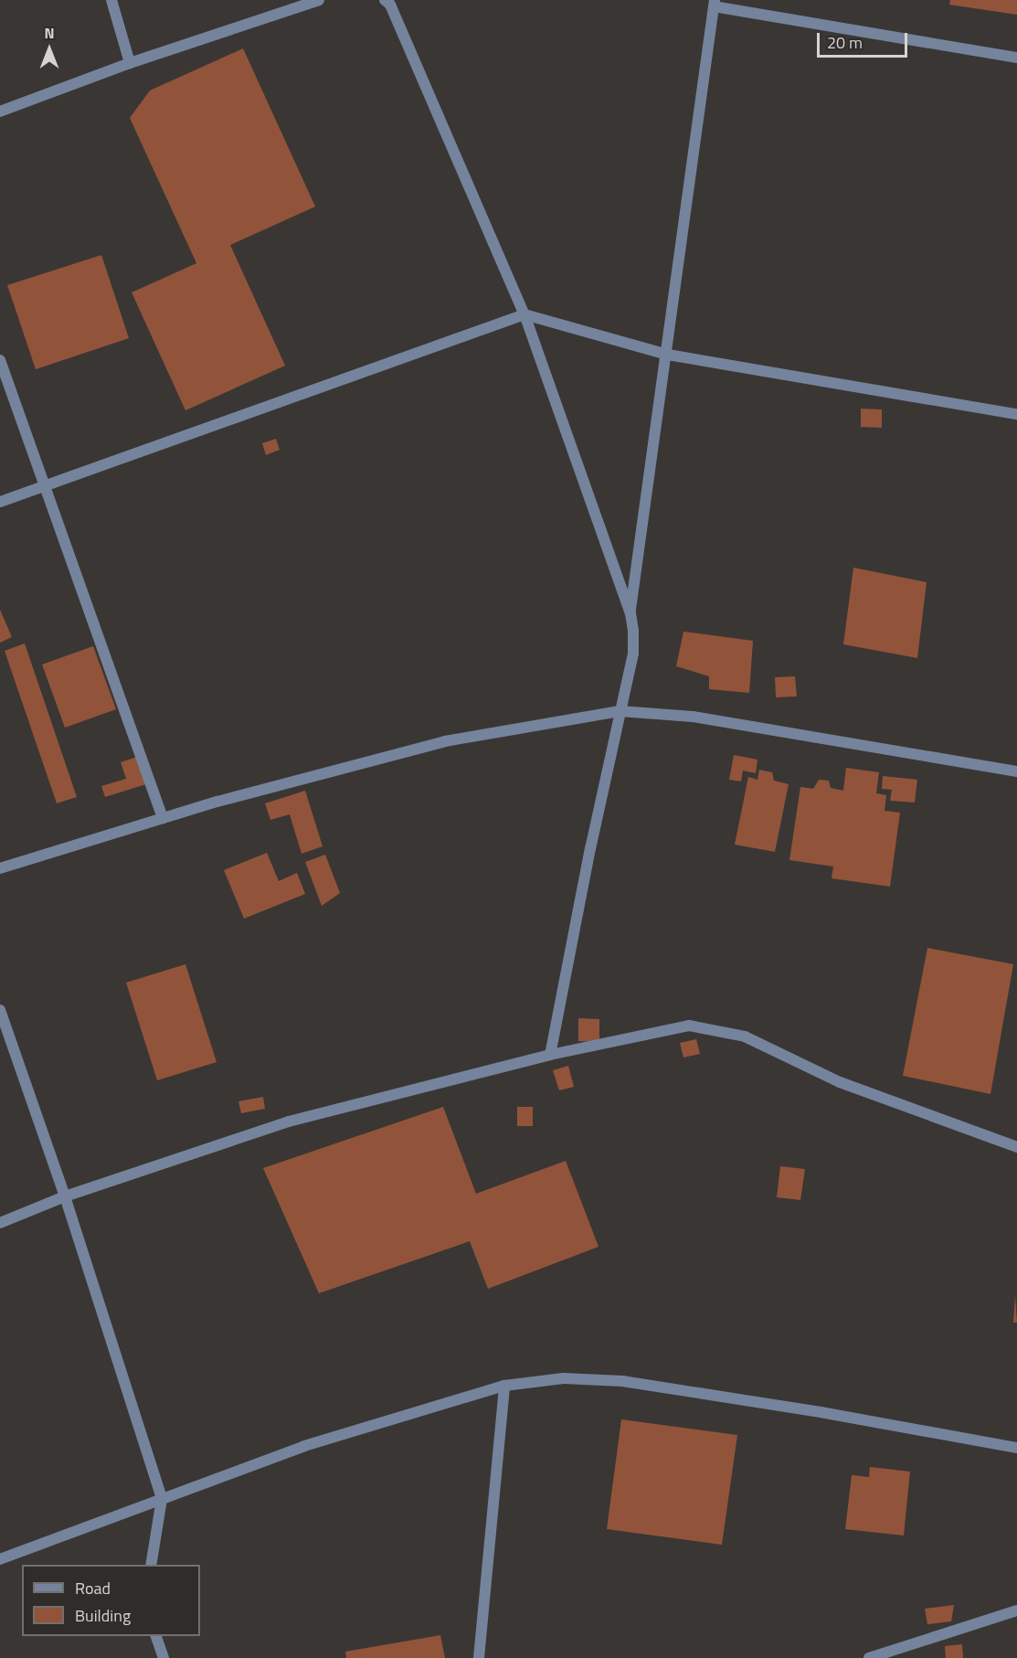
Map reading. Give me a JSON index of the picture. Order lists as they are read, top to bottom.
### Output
{
  "legend": ["Road", "Building"],
  "scale_bar": "20 m",
  "north": "top"
}
